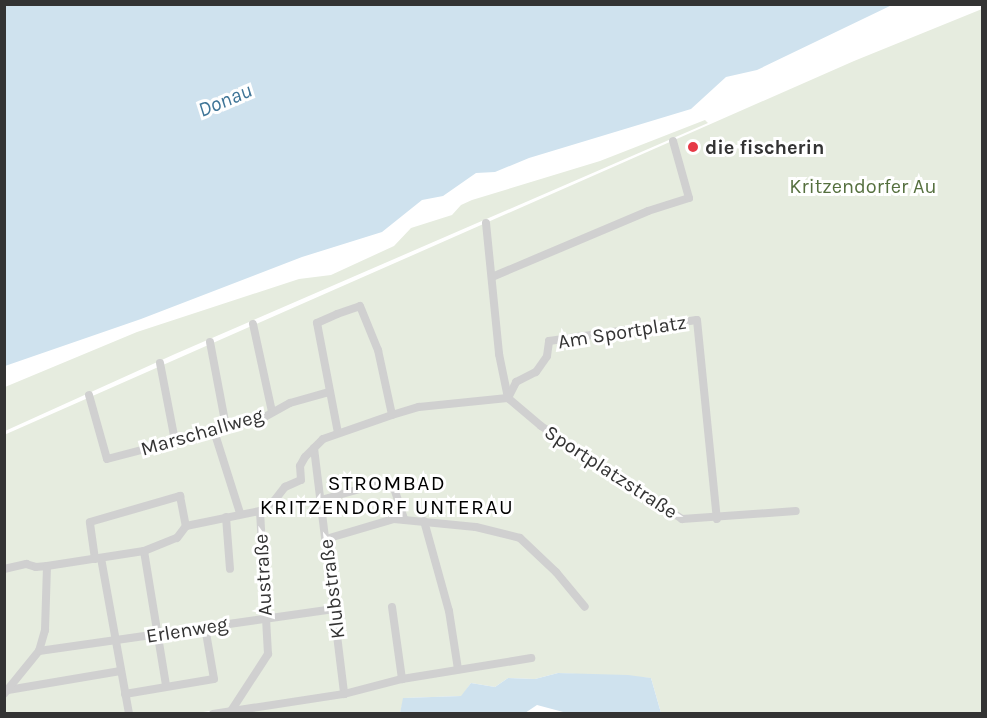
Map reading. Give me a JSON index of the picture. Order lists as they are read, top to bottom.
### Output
{
  "streets": {
    "street": [
      "Am Sportplatz",
      "Marschallweg",
      "Sportplatzstraße",
      "Austraße",
      "Klubstraße",
      "Erlenweg"
    ]
  },
  "crossings": [
    ["Am Sportplatz", "Sportplatzstraße"],
    ["Am Sportplatz", "Austraße"],
    ["Sportplatzstraße", "Austraße"],
    ["Austraße", "Klubstraße"],
    ["Austraße", "Erlenweg"],
    ["Klubstraße", "Erlenweg"]
  ],
  "districts": ["STROMBAD KRITZENDORF UNTERAU"],
  "water": ["Donau"],
  "parks": ["Kritzendorfer Au"],
  "places": ["die fischerin"]
}
